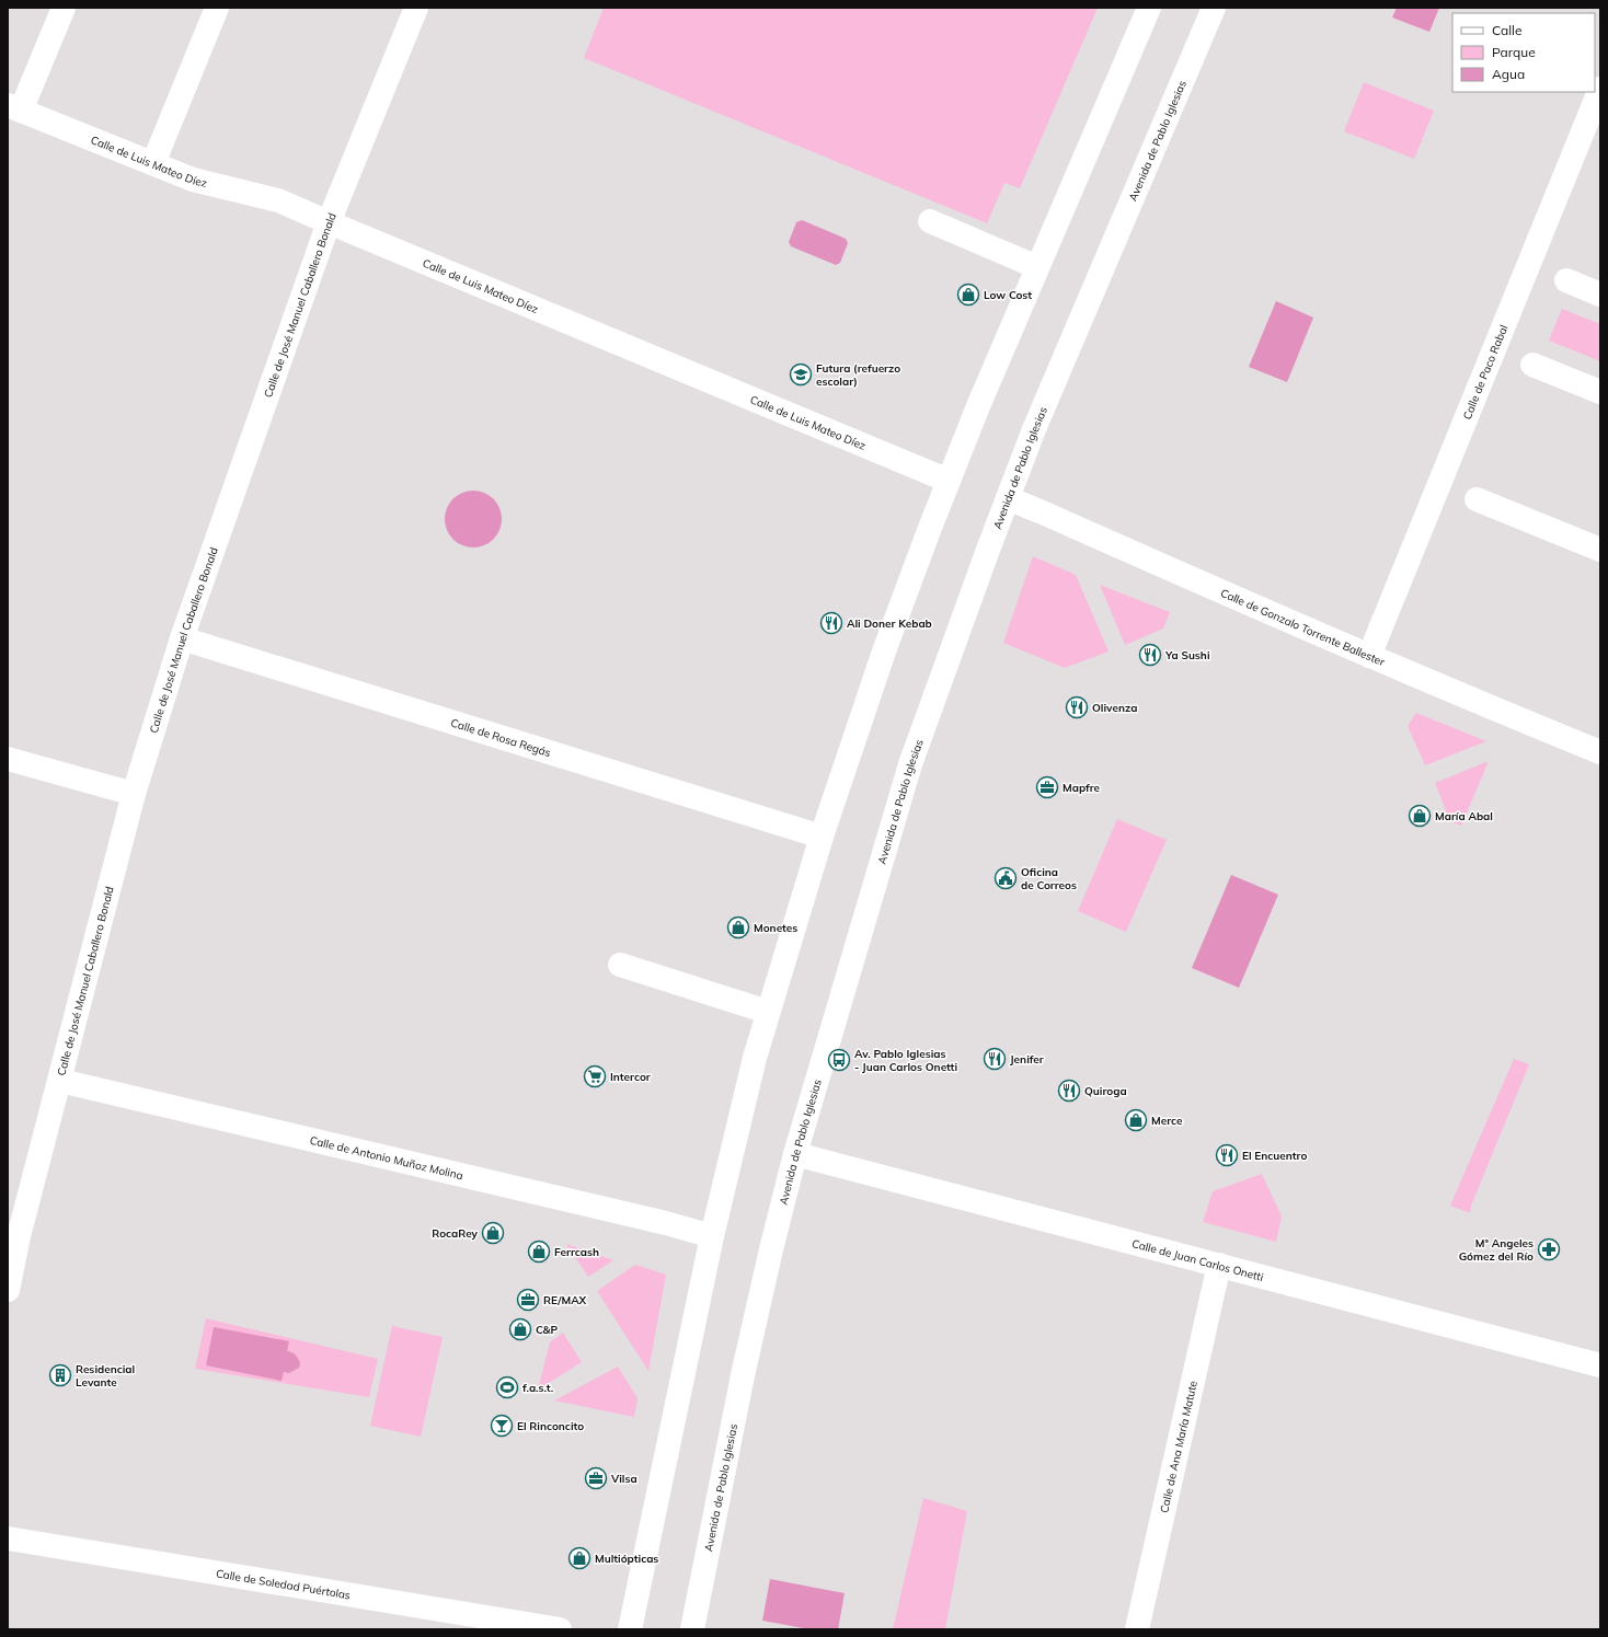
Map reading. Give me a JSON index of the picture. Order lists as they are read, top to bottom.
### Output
{
  "streets": {
    "street": [
      "Avenida de Pablo Iglesias",
      "Calle de Luis Mateo Díez",
      "Calle de José Manuel Caballero Bonald",
      "Calle de Paco Rabal",
      "Calle de Gonzalo Torrente Ballester",
      "Calle de Rosa Regás",
      "Calle de Antonio Muñoz Molina",
      "Calle de Juan Carlos Onetti",
      "Calle de Ana María Matute",
      "Calle de Soledad Puértolas"
    ]
  },
  "crossings": [
    ["Avenida de Pablo Iglesias", "Calle de Gonzalo Torrente Ballester"],
    ["Avenida de Pablo Iglesias", "Calle de Juan Carlos Onetti"],
    ["Calle de Luis Mateo Díez", "Calle de José Manuel Caballero Bonald"],
    ["Calle de José Manuel Caballero Bonald", "Calle de Rosa Regás"],
    ["Calle de José Manuel Caballero Bonald", "Calle de Antonio Muñoz Molina"],
    ["Calle de Paco Rabal", "Calle de Gonzalo Torrente Ballester"],
    ["Calle de Juan Carlos Onetti", "Calle de Ana María Matute"]
  ],
  "places": {
    "shop": [
      "Low Cost",
      "María Abal",
      "Monetes",
      "Merce",
      "RocaRey",
      "Ferrcash",
      "C&P",
      "Multiópticas"
    ],
    "school or university": ["Futura (refuerzo escolar)"],
    "restaurant": [
      "Ali Doner Kebab",
      "Ya Sushi",
      "Olivenza",
      "Jenifer",
      "Quiroga",
      "El Encuentro"
    ],
    "office": ["Mapfre", "RE/MAX", "Vilsa"],
    "public building": ["Oficina de Correos"],
    "bus stop": ["Av. Pablo Iglesias - Juan Carlos Onetti"],
    "supermarket": ["Intercor"],
    "pharmacy": ["Mª Angeles Gómez del Río"],
    "building": ["Residencial Levante"],
    "sports": ["f.a.s.t."],
    "bar": ["El Rinconcito"]
  },
  "legend": ["Calle", "Parque", "Agua"]
}
